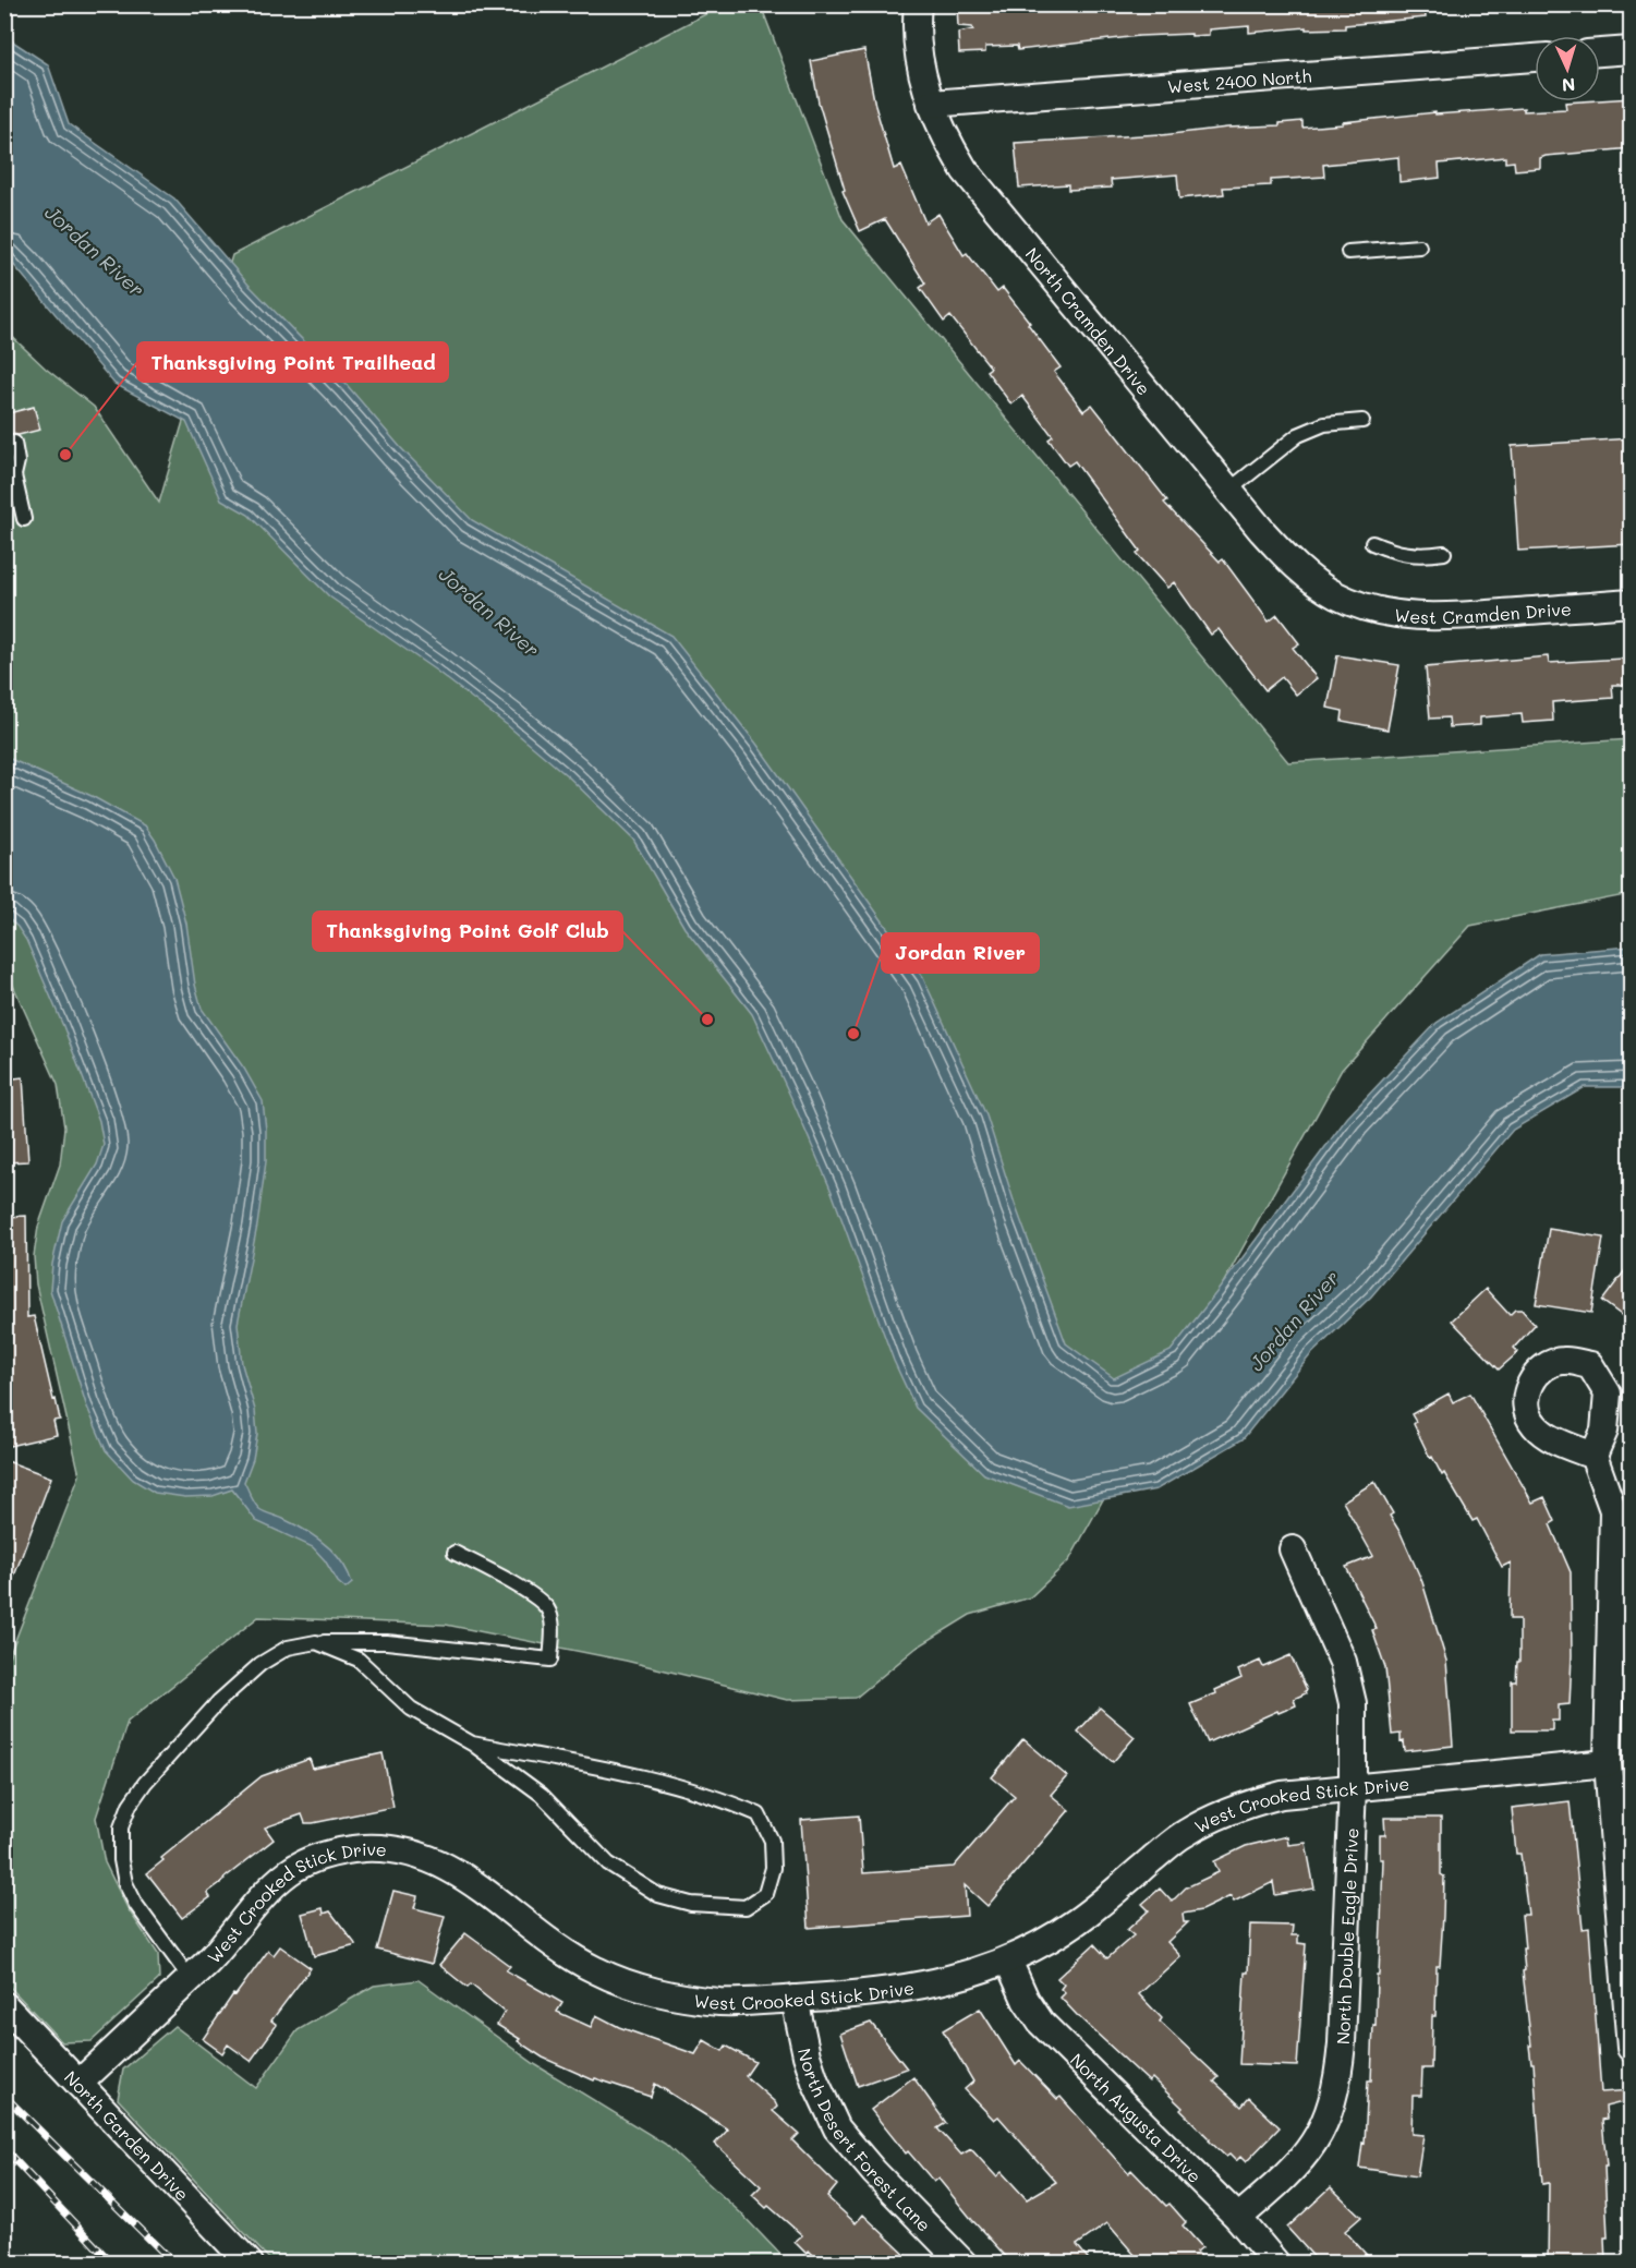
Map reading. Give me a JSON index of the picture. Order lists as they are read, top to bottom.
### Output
{
  "streets": {
    "street": [
      "West 2400 North",
      "North Cramden Drive",
      "West Cramden Drive",
      "West Crooked Stick Drive",
      "North Double Eagle Drive",
      "North Augusta Drive",
      "North Garden Drive",
      "North Desert Forest Lane"
    ]
  },
  "crossings": [
    ["West 2400 North", "North Cramden Drive"],
    ["North Cramden Drive", "West Cramden Drive"],
    ["West Crooked Stick Drive", "North Double Eagle Drive"],
    ["West Crooked Stick Drive", "North Augusta Drive"],
    ["West Crooked Stick Drive", "North Garden Drive"],
    ["West Crooked Stick Drive", "North Desert Forest Lane"],
    ["North Double Eagle Drive", "North Augusta Drive"]
  ],
  "water": ["Jordan River"],
  "places": ["Thanksgiving Point Trailhead", "Thanksgiving Point Golf Club", "Jordan River"],
  "north": "bottom"
}
